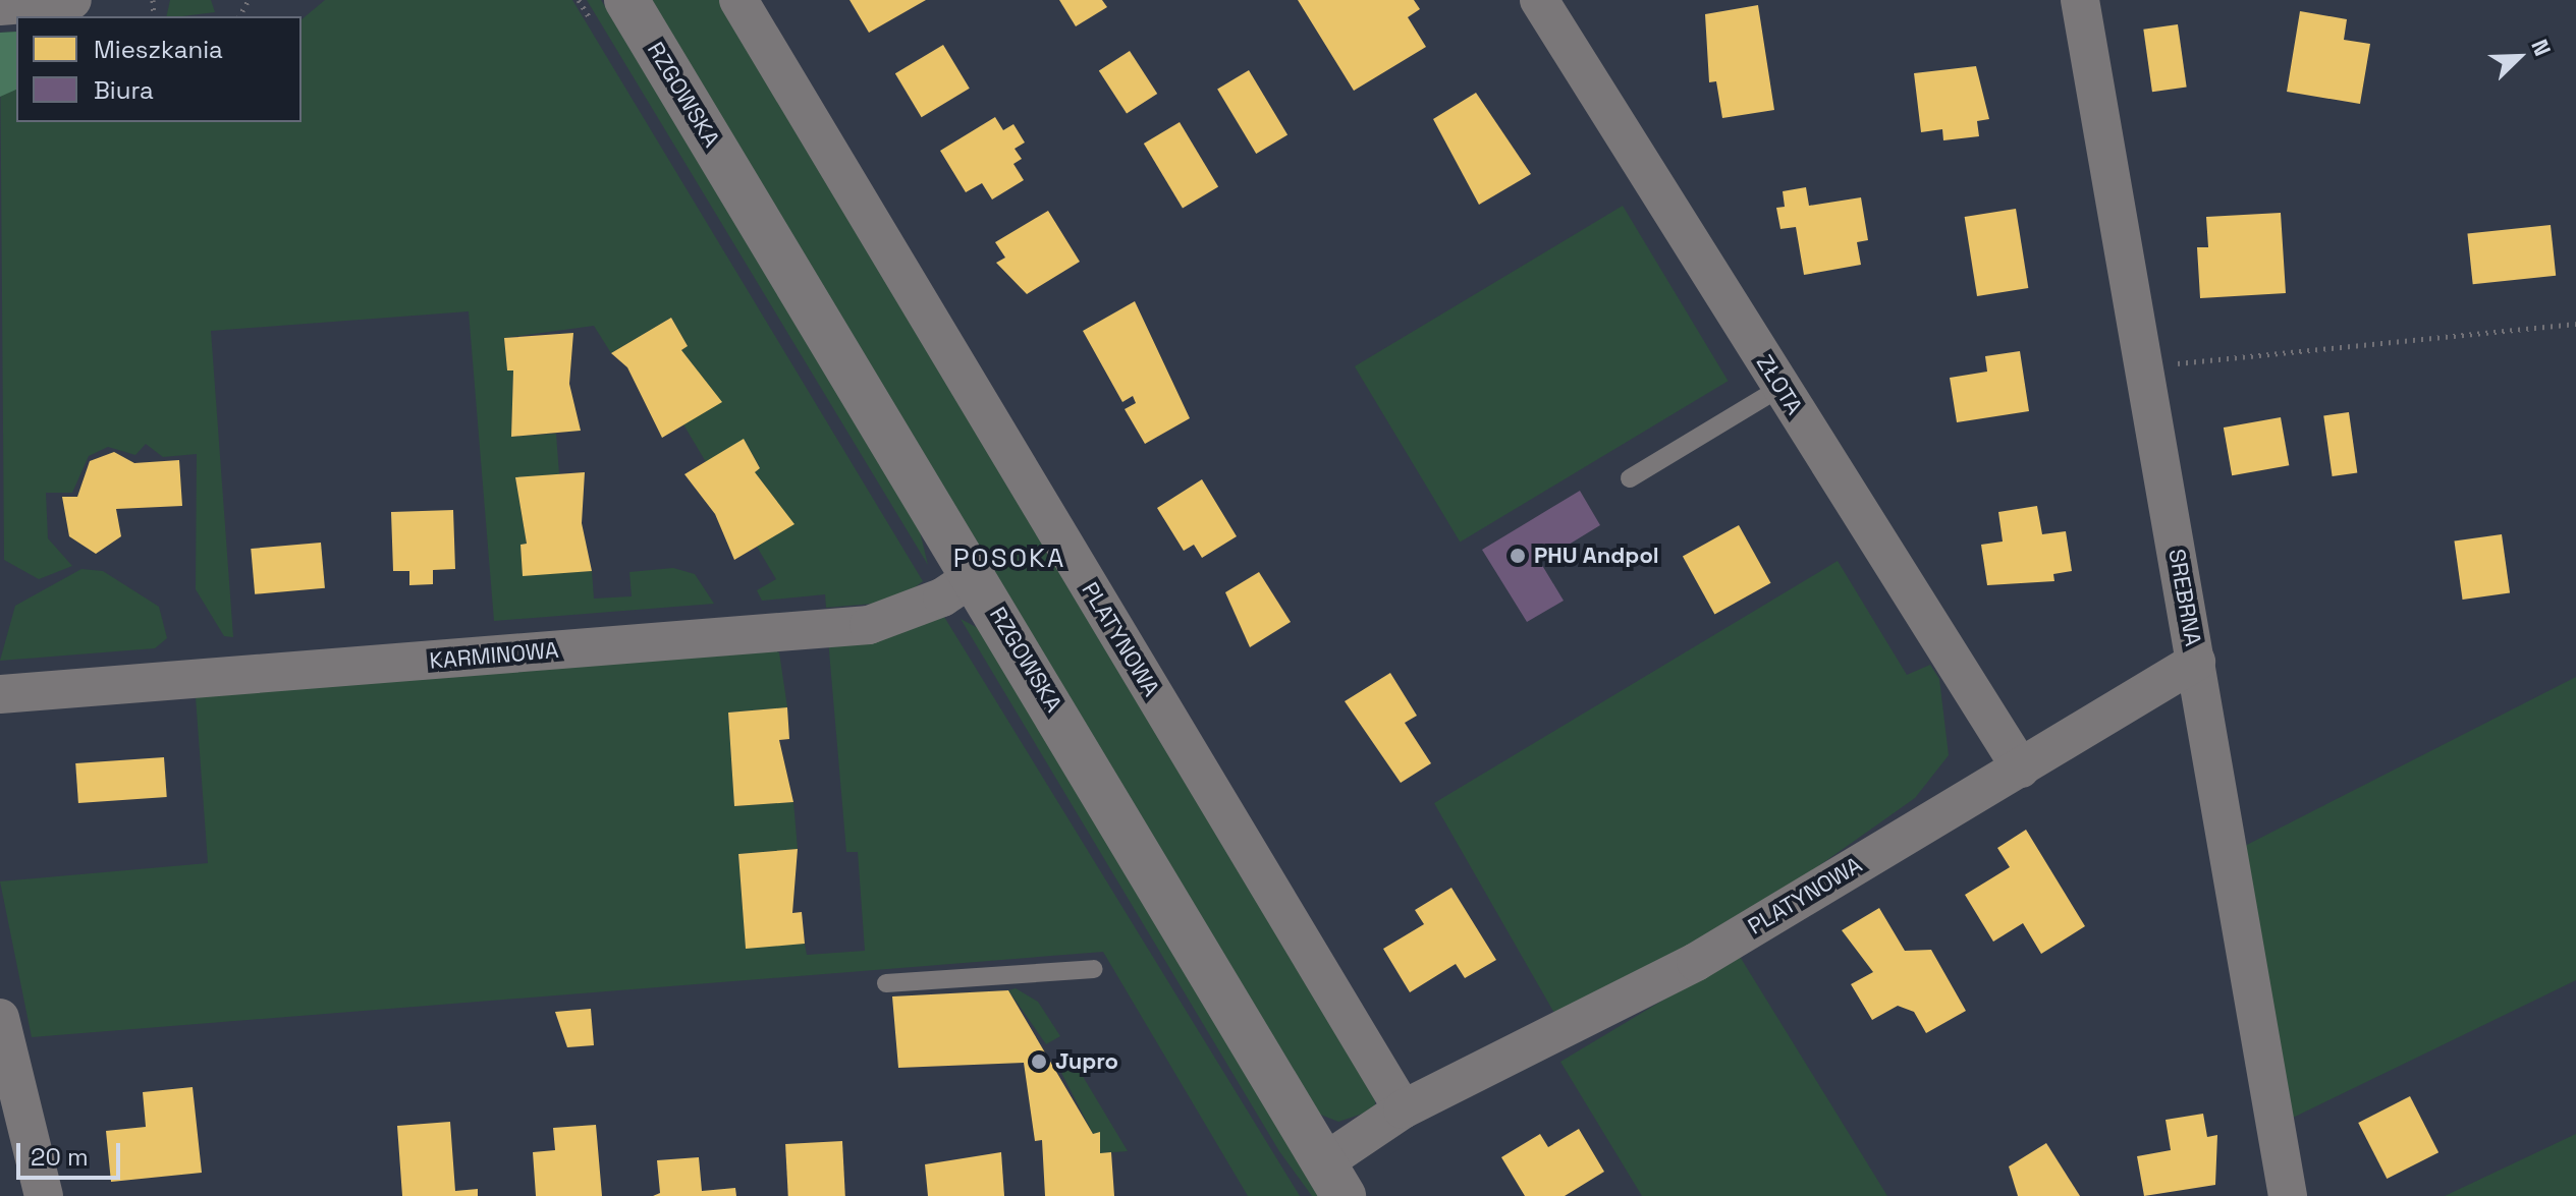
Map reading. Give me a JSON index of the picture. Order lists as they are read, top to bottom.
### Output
{
  "streets": {
    "street": [
      "RZGOWSKA",
      "ZŁOTA",
      "SREBRNA",
      "PLATYNOWA",
      "KARMINOWA"
    ]
  },
  "crossings": [
    ["RZGOWSKA", "PLATYNOWA"],
    ["RZGOWSKA", "KARMINOWA"],
    ["ZŁOTA", "PLATYNOWA"],
    ["SREBRNA", "PLATYNOWA"]
  ],
  "districts": ["POSOKA"],
  "places": ["PHU Andpol", "Jupro"],
  "legend": ["Mieszkania", "Biura"],
  "scale_bar": "20 m",
  "north": "top right"
}
